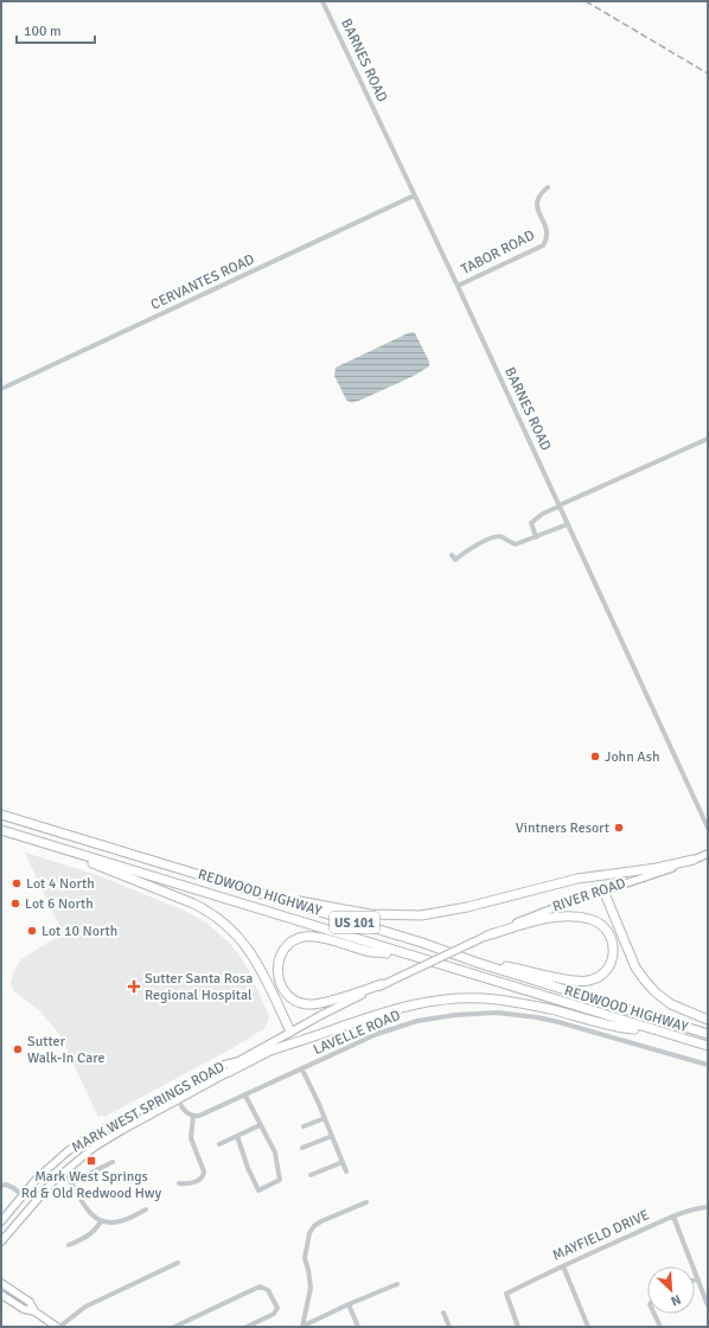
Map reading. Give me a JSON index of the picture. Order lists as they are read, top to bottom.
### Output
{
  "streets": {
    "highway": ["REDWOOD HIGHWAY", "US 101"],
    "main road": ["RIVER ROAD", "MARK WEST SPRINGS ROAD"],
    "street": [
      "BARNES ROAD",
      "TABOR ROAD",
      "CERVANTES ROAD",
      "LAVELLE ROAD",
      "MAYFIELD DRIVE"
    ]
  },
  "crossings": [
    ["BARNES ROAD", "TABOR ROAD"],
    ["BARNES ROAD", "CERVANTES ROAD"],
    ["RIVER ROAD", "MARK WEST SPRINGS ROAD"]
  ],
  "places": {
    "other": [
      "John Ash",
      "Vintners Resort",
      "Lot 4 North",
      "Lot 6 North",
      "Lot 10 North",
      "Sutter Walk-In Care"
    ],
    "health": ["Sutter Santa Rosa Regional Hospital"],
    "transit": ["Mark West Springs Rd & Old Redwood Hwy"]
  },
  "scale_bar": "100 m",
  "north": "bottom right"
}
